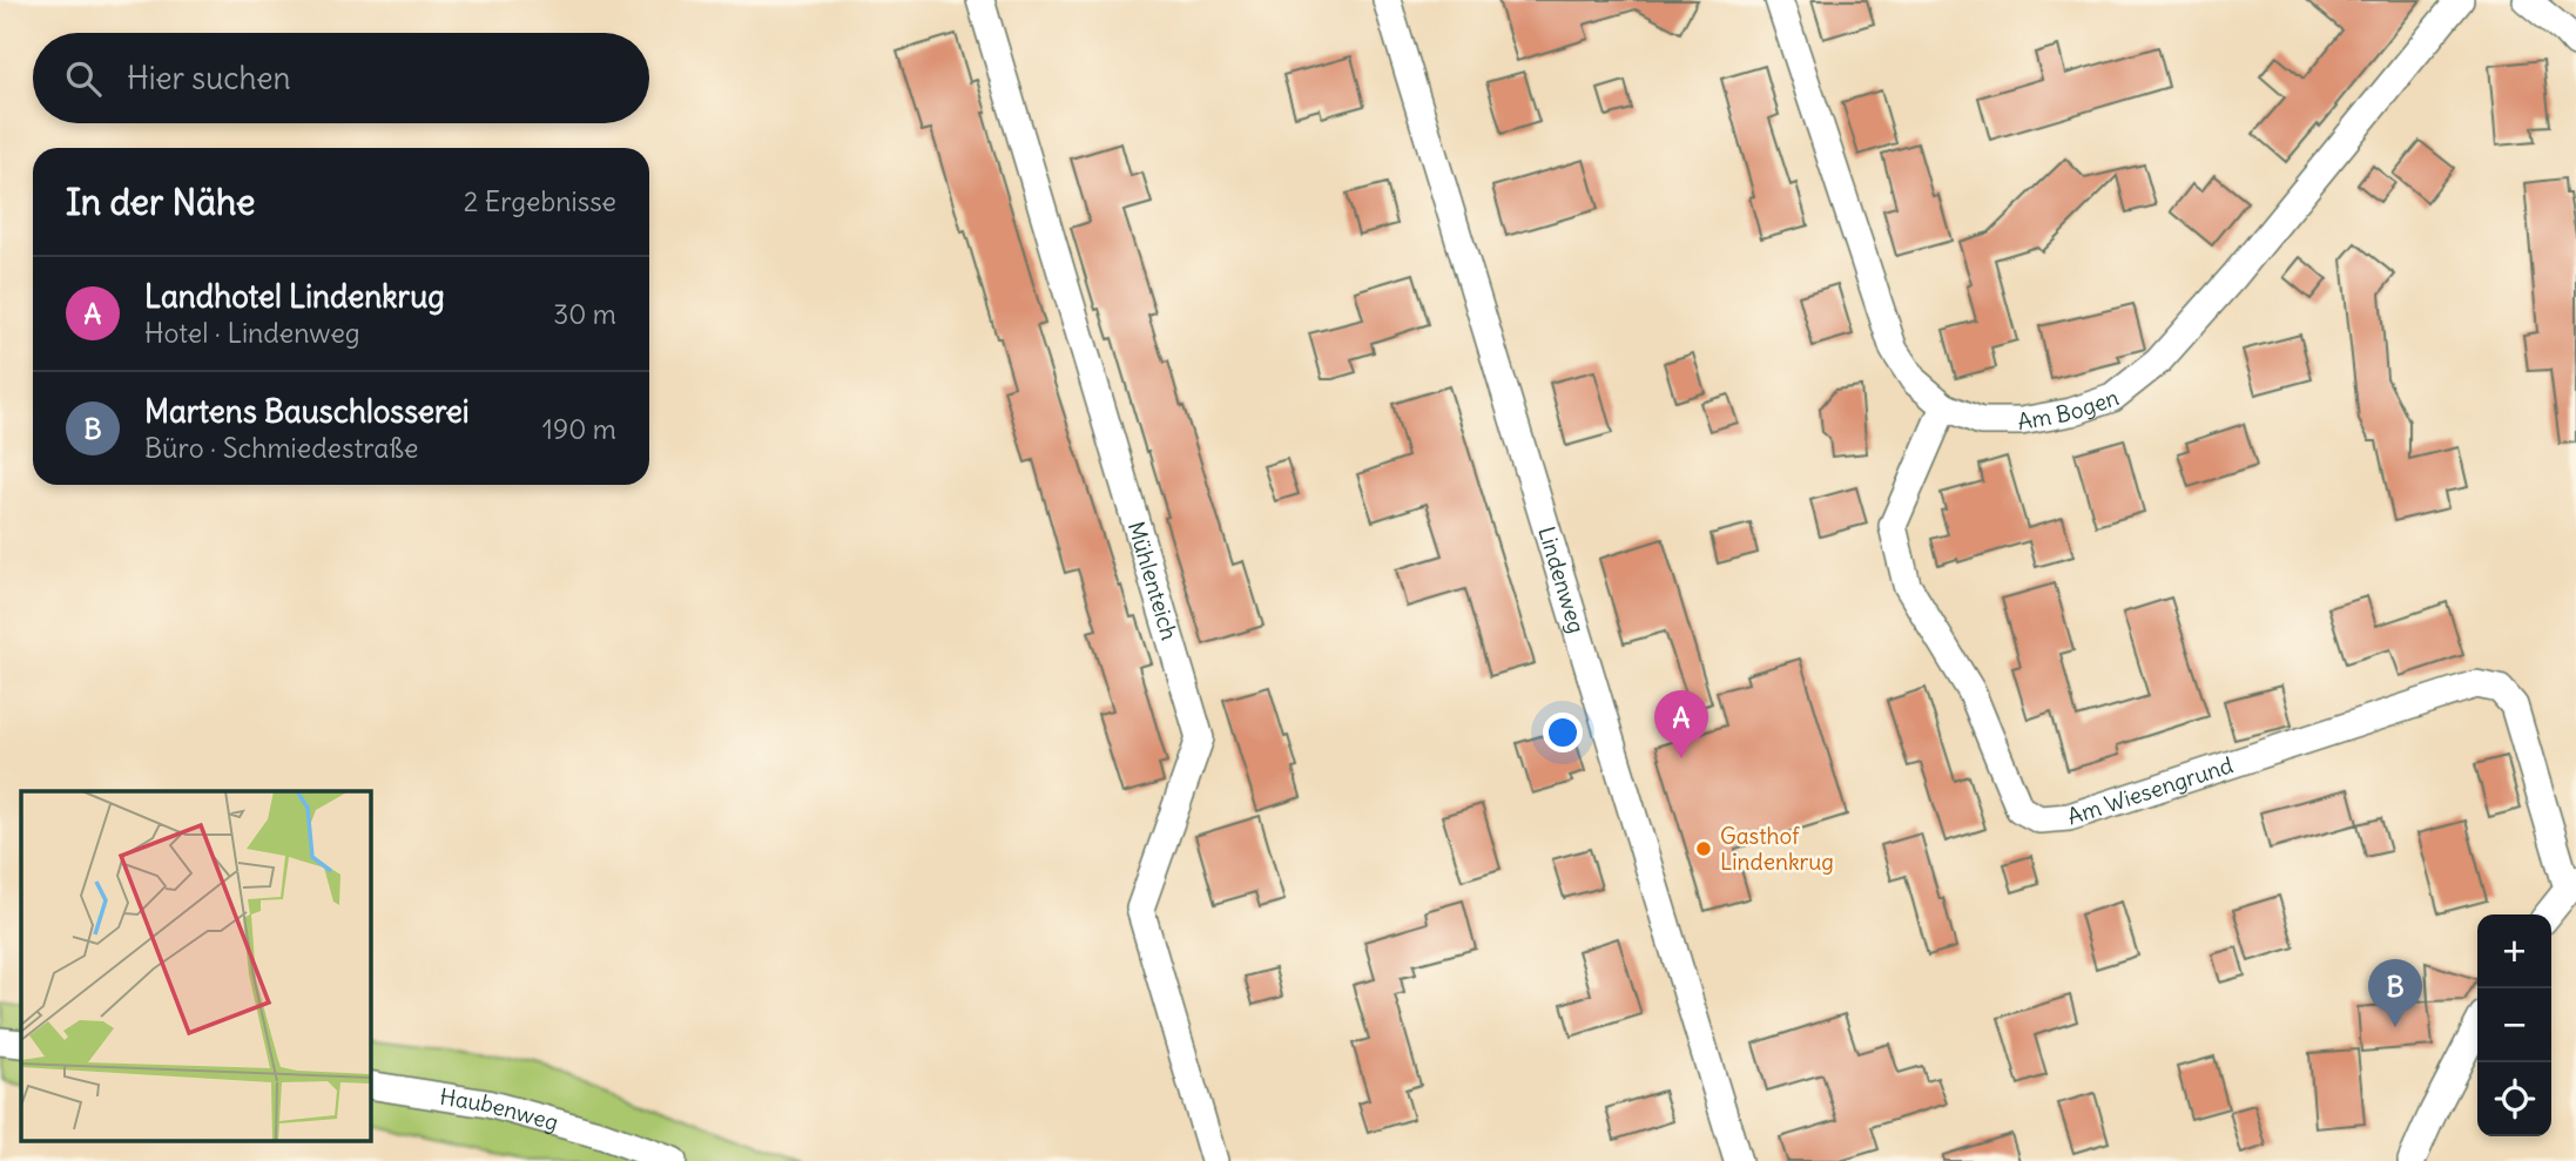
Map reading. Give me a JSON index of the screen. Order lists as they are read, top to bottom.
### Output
{
  "streets": {
    "street": [
      "Am Bogen",
      "Lindenweg",
      "Mühlenteich",
      "Am Wiesengrund",
      "Haubenweg"
    ]
  },
  "crossings": [
    ["Am Bogen", "Am Wiesengrund"]
  ],
  "places": ["Gasthof Lindenkrug"],
  "page": {
    "search": "Hier suchen",
    "heading": ["In der Nähe", "2 Ergebnisse"],
    "list": [
      {
        "mark": "A",
        "name": "Landhotel Lindenkrug",
        "note": "Hotel · Lindenweg",
        "value": "30 m"
      },
      {
        "mark": "B",
        "name": "Martens Bauschlosserei",
        "note": "Büro · Schmiedestraße",
        "value": "190 m"
      }
    ],
    "pins": ["A", "B"],
    "map_buttons": ["+", "−"]
  }
}
